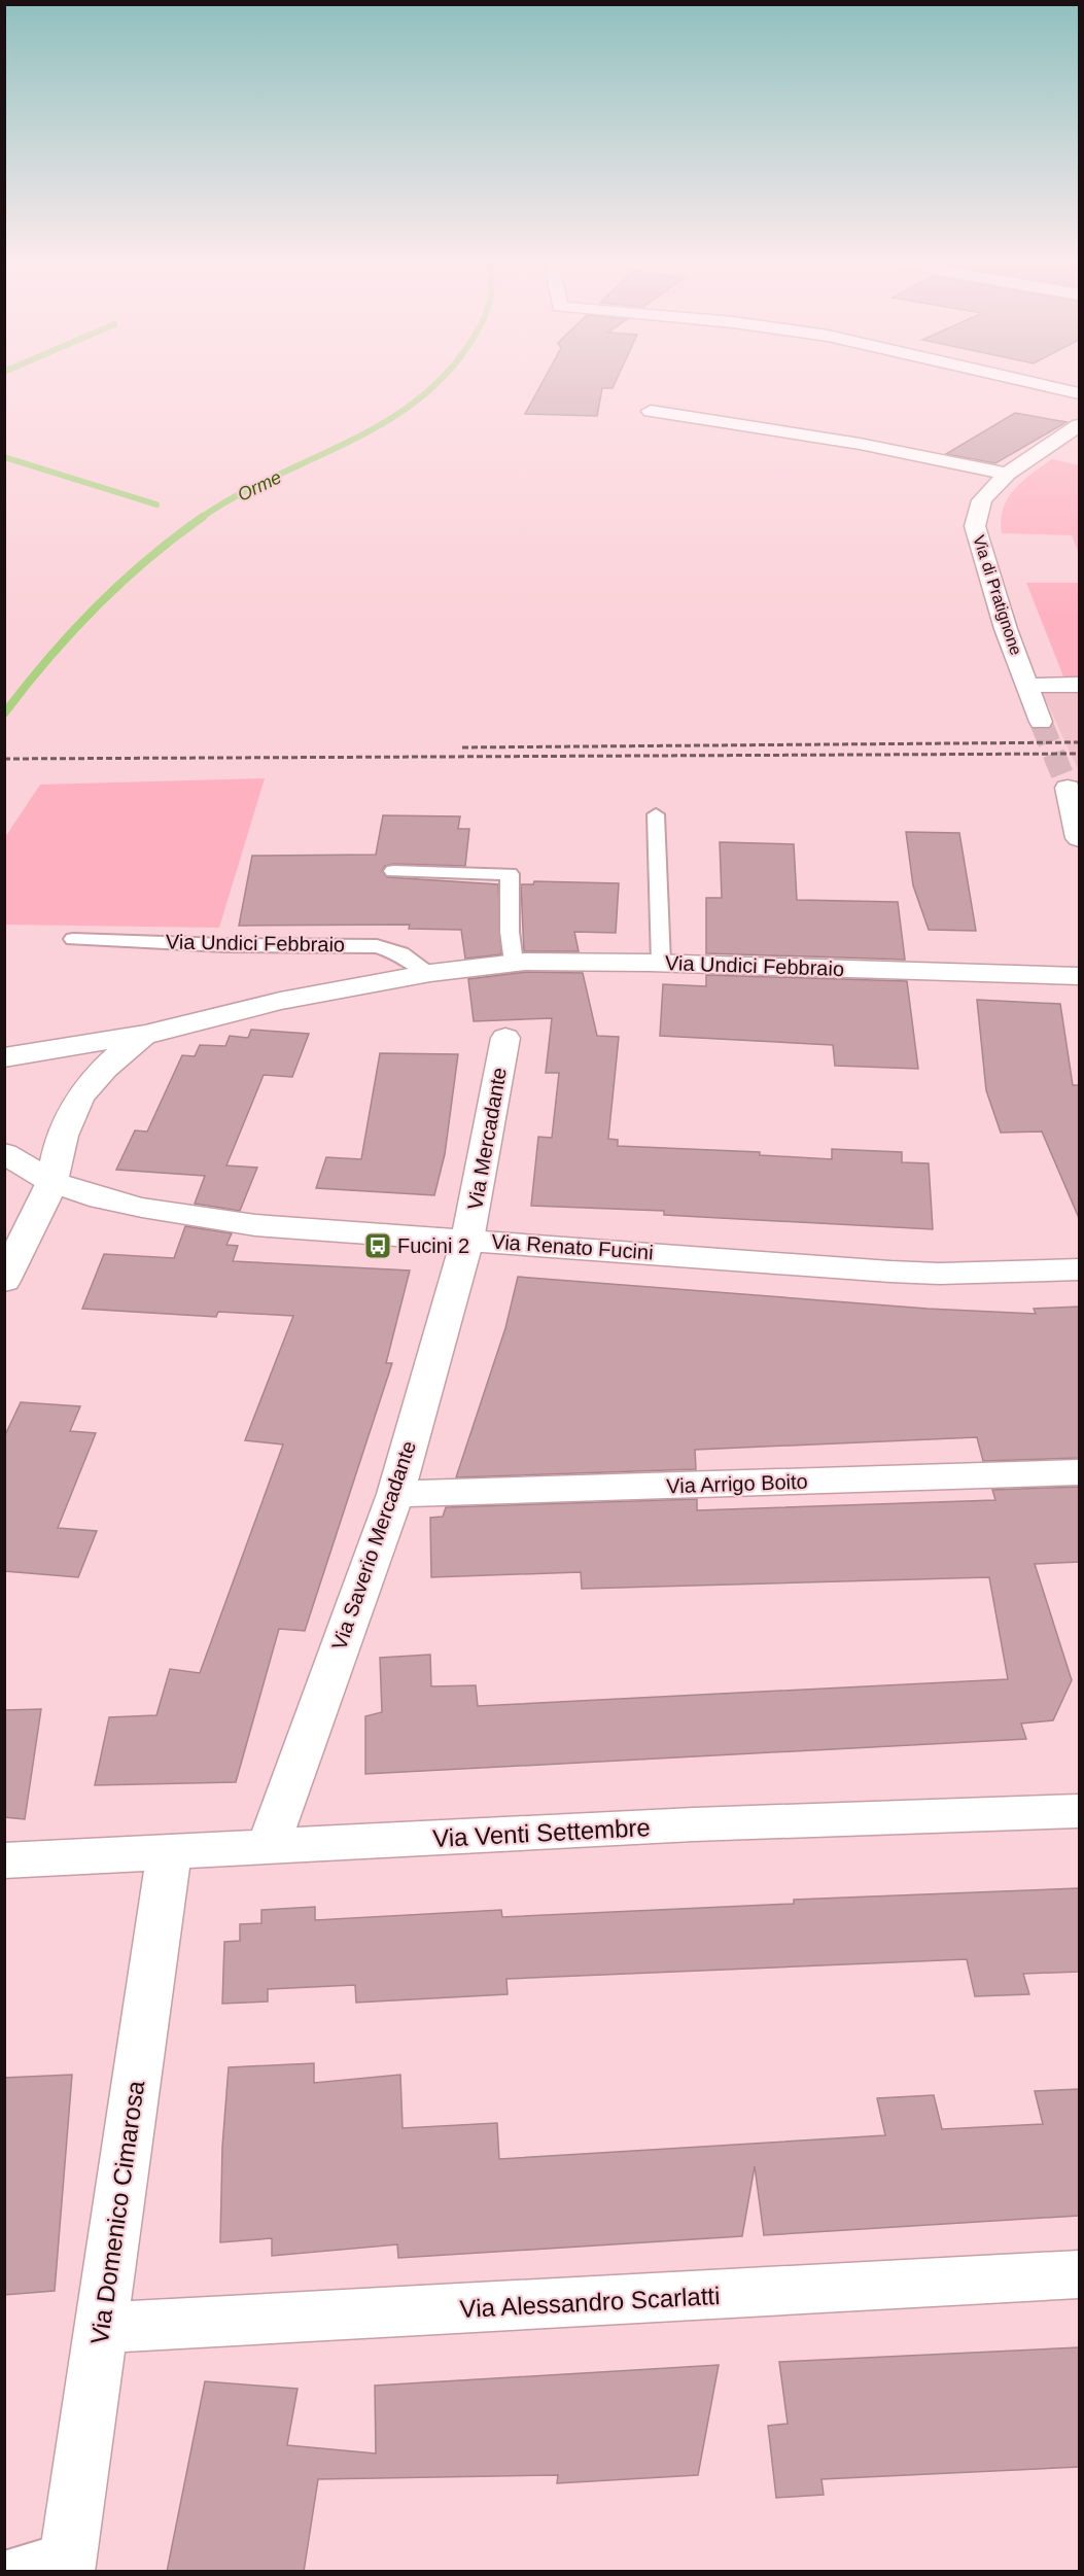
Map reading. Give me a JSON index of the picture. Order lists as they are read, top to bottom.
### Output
{
  "streets": {
    "street": [
      "Via di Pratignone",
      "Via Undici Febbraio",
      "Via Mercadante",
      "Via Renato Fucini",
      "Via Arrigo Boito",
      "Via Saverio Mercadante",
      "Via Venti Settembre",
      "Via Domenico Cimarosa",
      "Via Alessandro Scarlatti"
    ]
  },
  "crossings": [
    ["Via Undici Febbraio", "Via Renato Fucini"],
    ["Via Mercadante", "Via Renato Fucini"],
    ["Via Mercadante", "Via Saverio Mercadante"],
    ["Via Renato Fucini", "Via Saverio Mercadante"],
    ["Via Arrigo Boito", "Via Saverio Mercadante"],
    ["Via Saverio Mercadante", "Via Venti Settembre"],
    ["Via Venti Settembre", "Via Domenico Cimarosa"],
    ["Via Domenico Cimarosa", "Via Alessandro Scarlatti"]
  ],
  "water": ["Orme"],
  "places": {
    "bus stop": ["Fucini 2"]
  }
}
